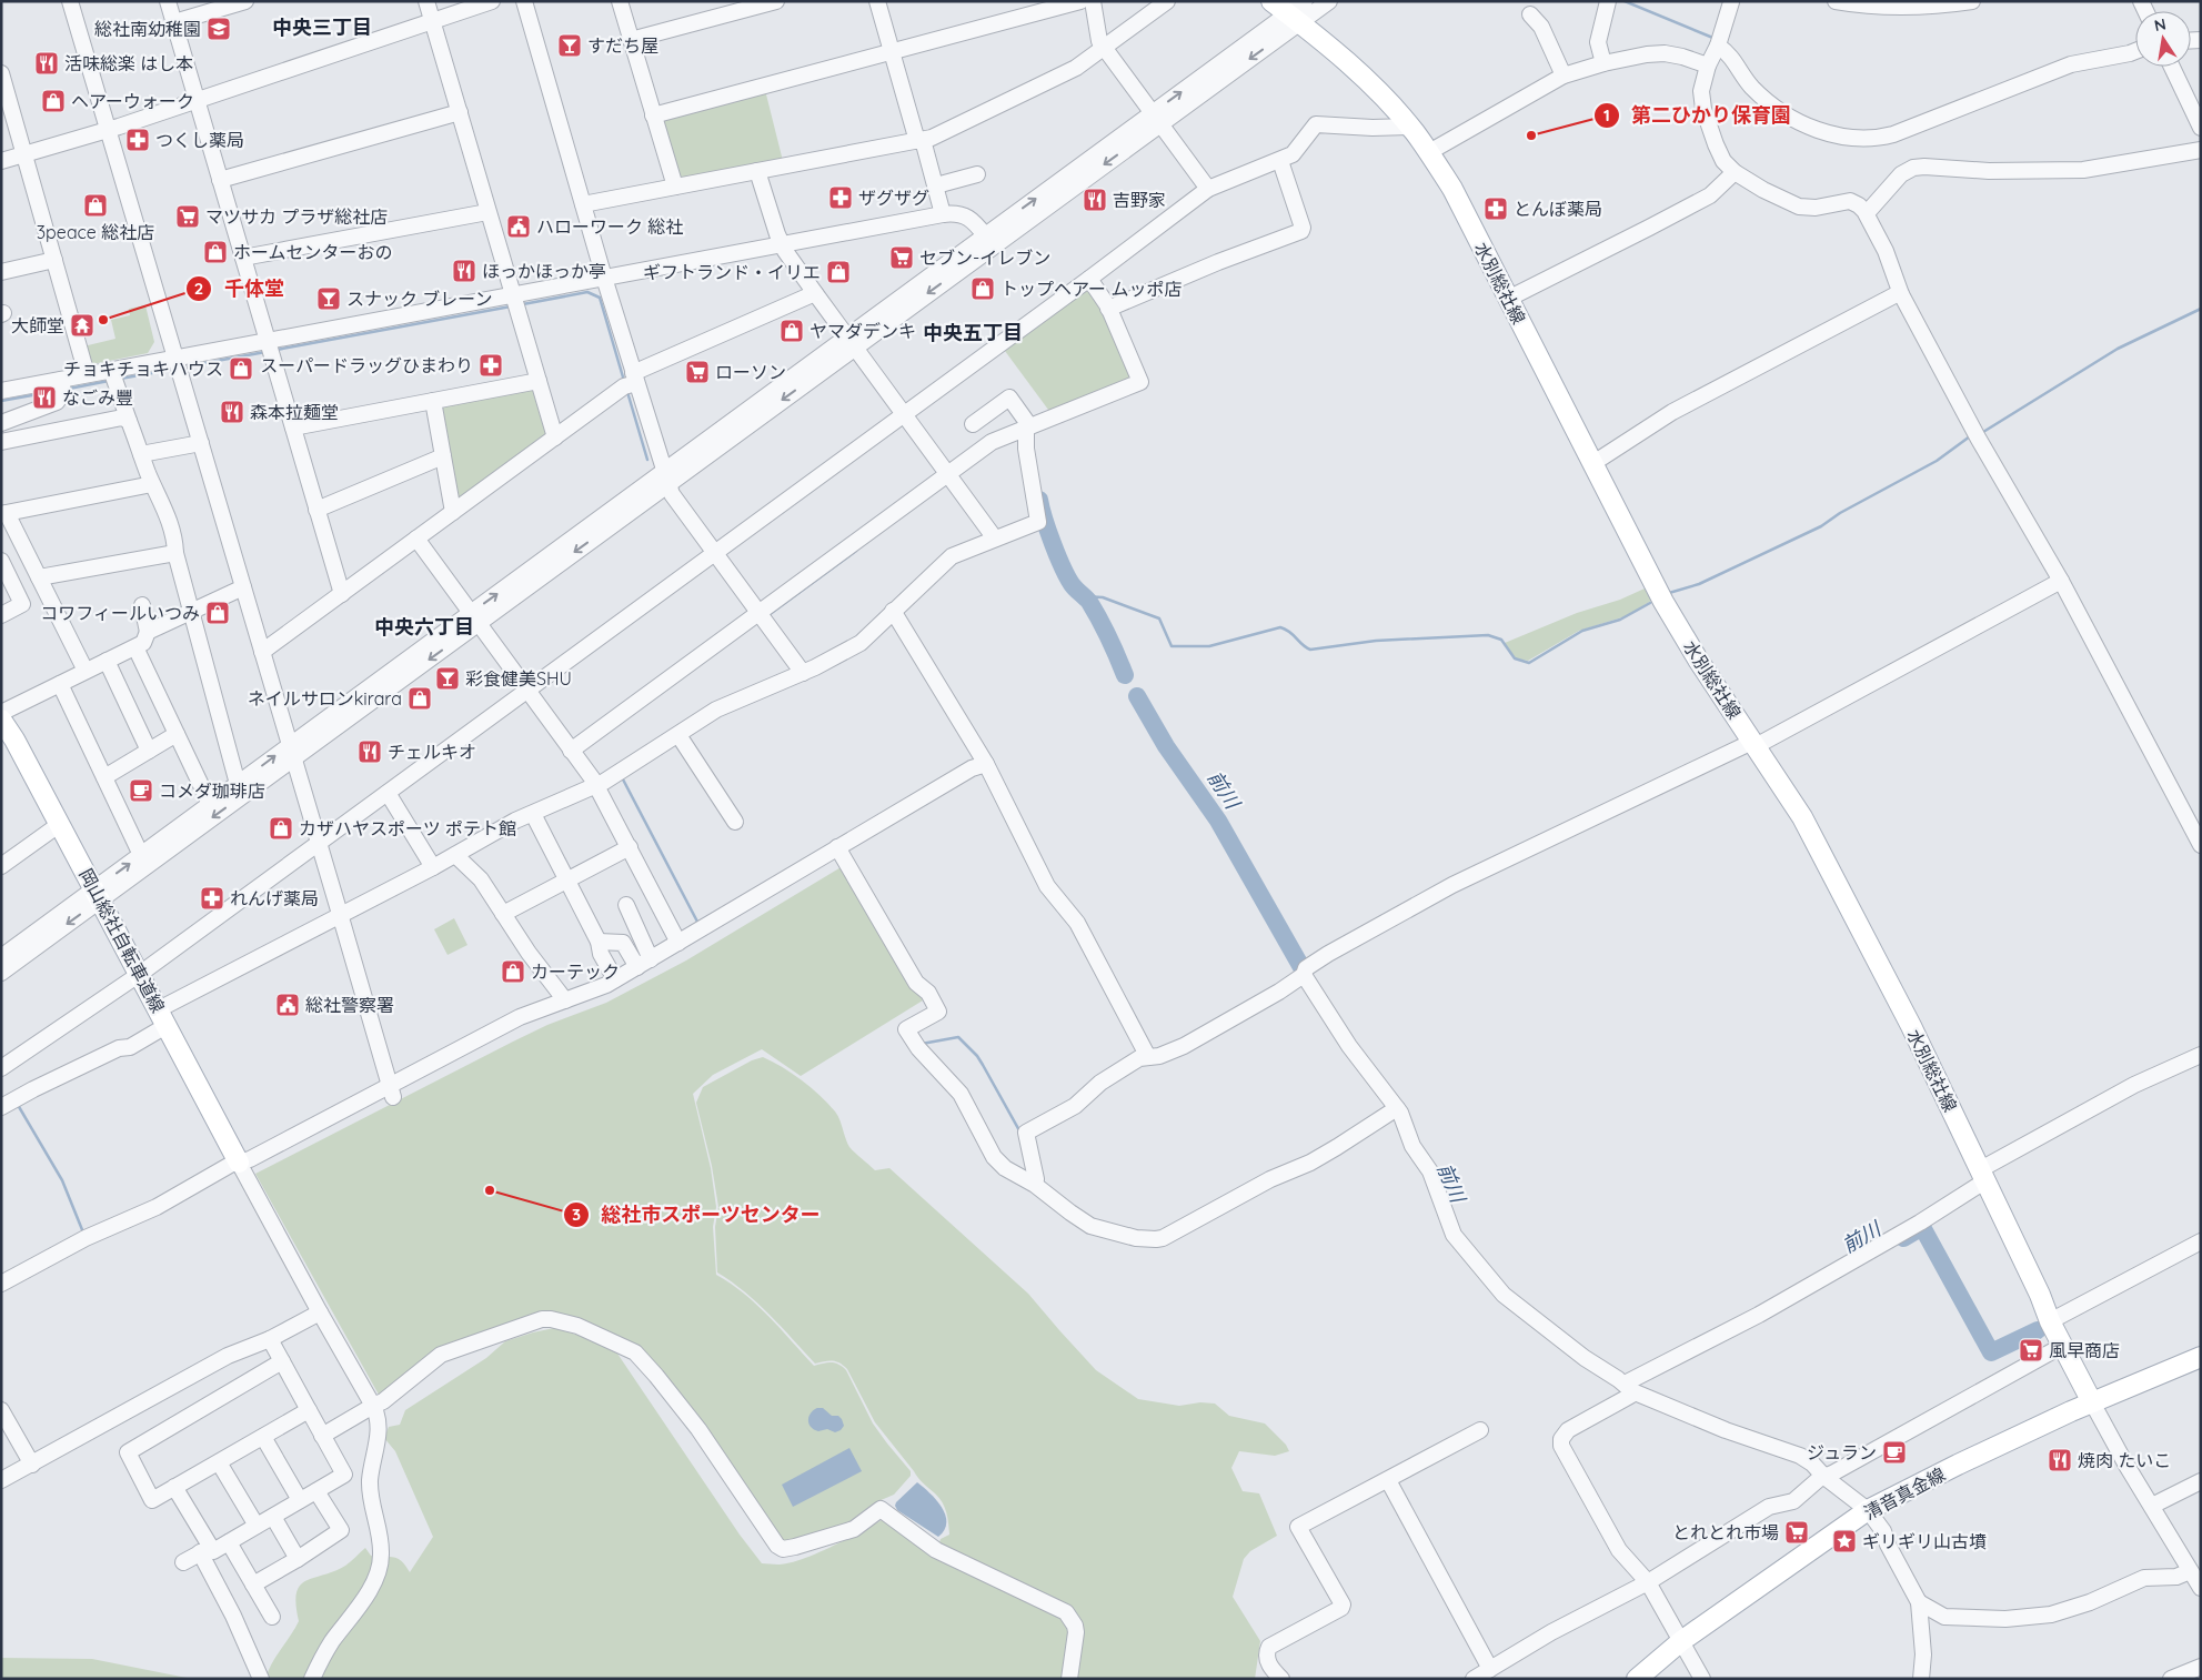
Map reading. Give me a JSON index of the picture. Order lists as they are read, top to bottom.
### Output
{
  "streets": {
    "main road": ["水別総社線", "岡山総社自転車道線", "清音真金線"]
  },
  "crossings": [
    ["水別総社線", "清音真金線"]
  ],
  "districts": ["中央三丁目", "中央五丁目", "中央六丁目"],
  "water": ["前川"],
  "places": {
    "school or university": ["総社南幼稚園"],
    "bar": ["すだち屋", "スナック ブレーン", "彩食健美SHU"],
    "restaurant": [
      "活味総楽 はし本",
      "吉野家",
      "ほっかほっか亭",
      "なごみ豐",
      "森本拉麺堂",
      "チェルキオ",
      "焼肉 たいこ"
    ],
    "shop": [
      "ヘアーウォーク",
      "3peace 総社店",
      "ホームセンターおの",
      "ギフトランド・イリエ",
      "トップヘアー ムッポ店",
      "ヤマダデンキ",
      "チョキチョキハウス",
      "コワフィールいつみ",
      "ネイルサロンkirara",
      "カザハヤスポーツ ポテト館",
      "カーテック"
    ],
    "other": ["第二ひかり保育園", "千体堂", "総社市スポーツセンター"],
    "pharmacy": [
      "つくし薬局",
      "ザグザグ",
      "とんぼ薬局",
      "スーパードラッグひまわり",
      "れんげ薬局"
    ],
    "supermarket": [
      "マツサカ プラザ総社店",
      "セブン-イレブン",
      "ローソン",
      "風早商店",
      "とれとれ市場"
    ],
    "public building": ["ハローワーク 総社", "総社警察署"],
    "temple": ["大師堂"],
    "cafe": ["コメダ珈琲店", "ジュラン"],
    "place": ["ギリギリ山古墳"]
  },
  "north": "top"
}
